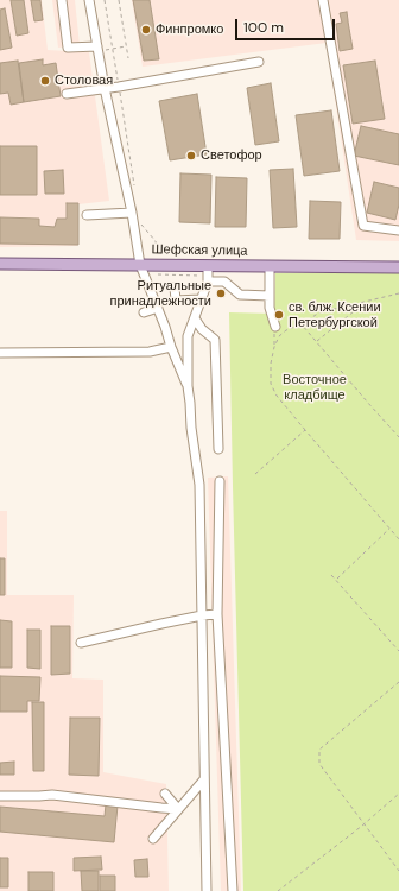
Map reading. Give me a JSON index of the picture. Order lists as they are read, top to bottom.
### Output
{
  "streets": {
    "main road": ["Шефская улица"]
  },
  "parks": ["Восточное кладбище"],
  "places": [
    "Финпромко",
    "Столовая",
    "Светофор",
    "Ритуальные принадлежности",
    "св. блж. Ксении Петербургской"
  ],
  "scale_bar": "100 m"
}
